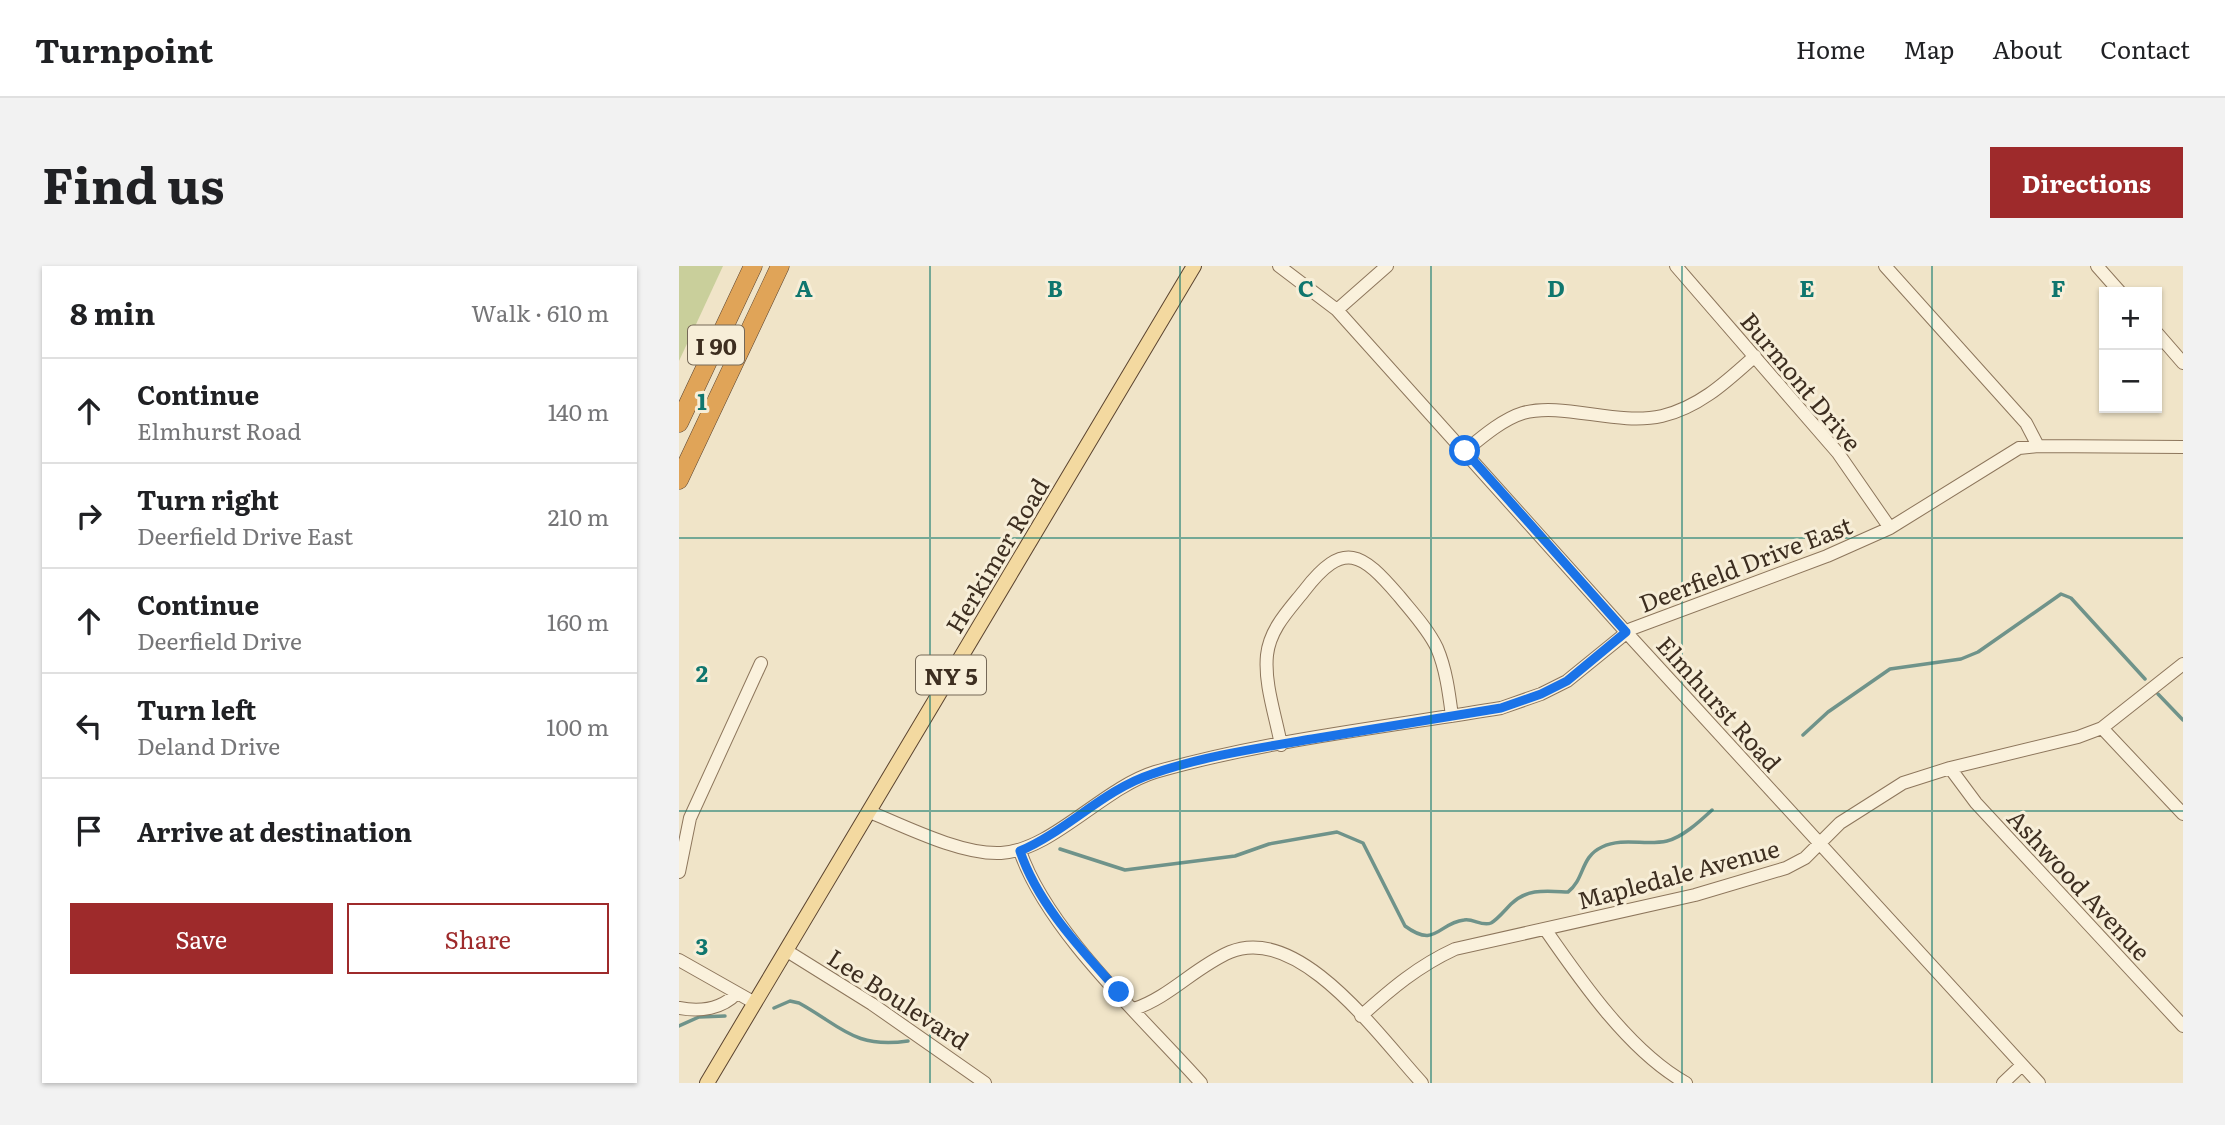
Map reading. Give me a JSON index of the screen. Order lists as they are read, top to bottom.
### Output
{
  "streets": {
    "highway": ["I 90"],
    "main road": ["Herkimer Road", "NY 5"],
    "street": [
      "Burmont Drive",
      "Deerfield Drive East",
      "Elmhurst Road",
      "Mapledale Avenue",
      "Ashwood Avenue",
      "Lee Boulevard"
    ]
  },
  "crossings": [
    ["Burmont Drive", "Deerfield Drive East"],
    ["Herkimer Road", "Lee Boulevard"],
    ["Deerfield Drive East", "Elmhurst Road"],
    ["Elmhurst Road", "Mapledale Avenue"],
    ["Mapledale Avenue", "Ashwood Avenue"]
  ],
  "page": {
    "header": "Turnpoint",
    "nav": [
      "Home",
      "Map",
      "About",
      "Contact"
    ],
    "title": "Find us",
    "buttons": [
      "Directions",
      ["Save", "Share"]
    ],
    "heading": ["8 min", "Walk · 610 m"],
    "map_buttons": ["+", "−"],
    "list": [
      ["Continue", "Elmhurst Road", "140 m"],
      ["Turn right", "Deerfield Drive East", "210 m"],
      ["Continue", "Deerfield Drive", "160 m"],
      ["Turn left", "Deland Drive", "100 m"],
      "Arrive at destination"
    ]
  },
  "grid": {
    "columns": [
      "A",
      "B",
      "C",
      "D",
      "E",
      "F"
    ],
    "rows": ["1", "2", "3"]
  }
}
